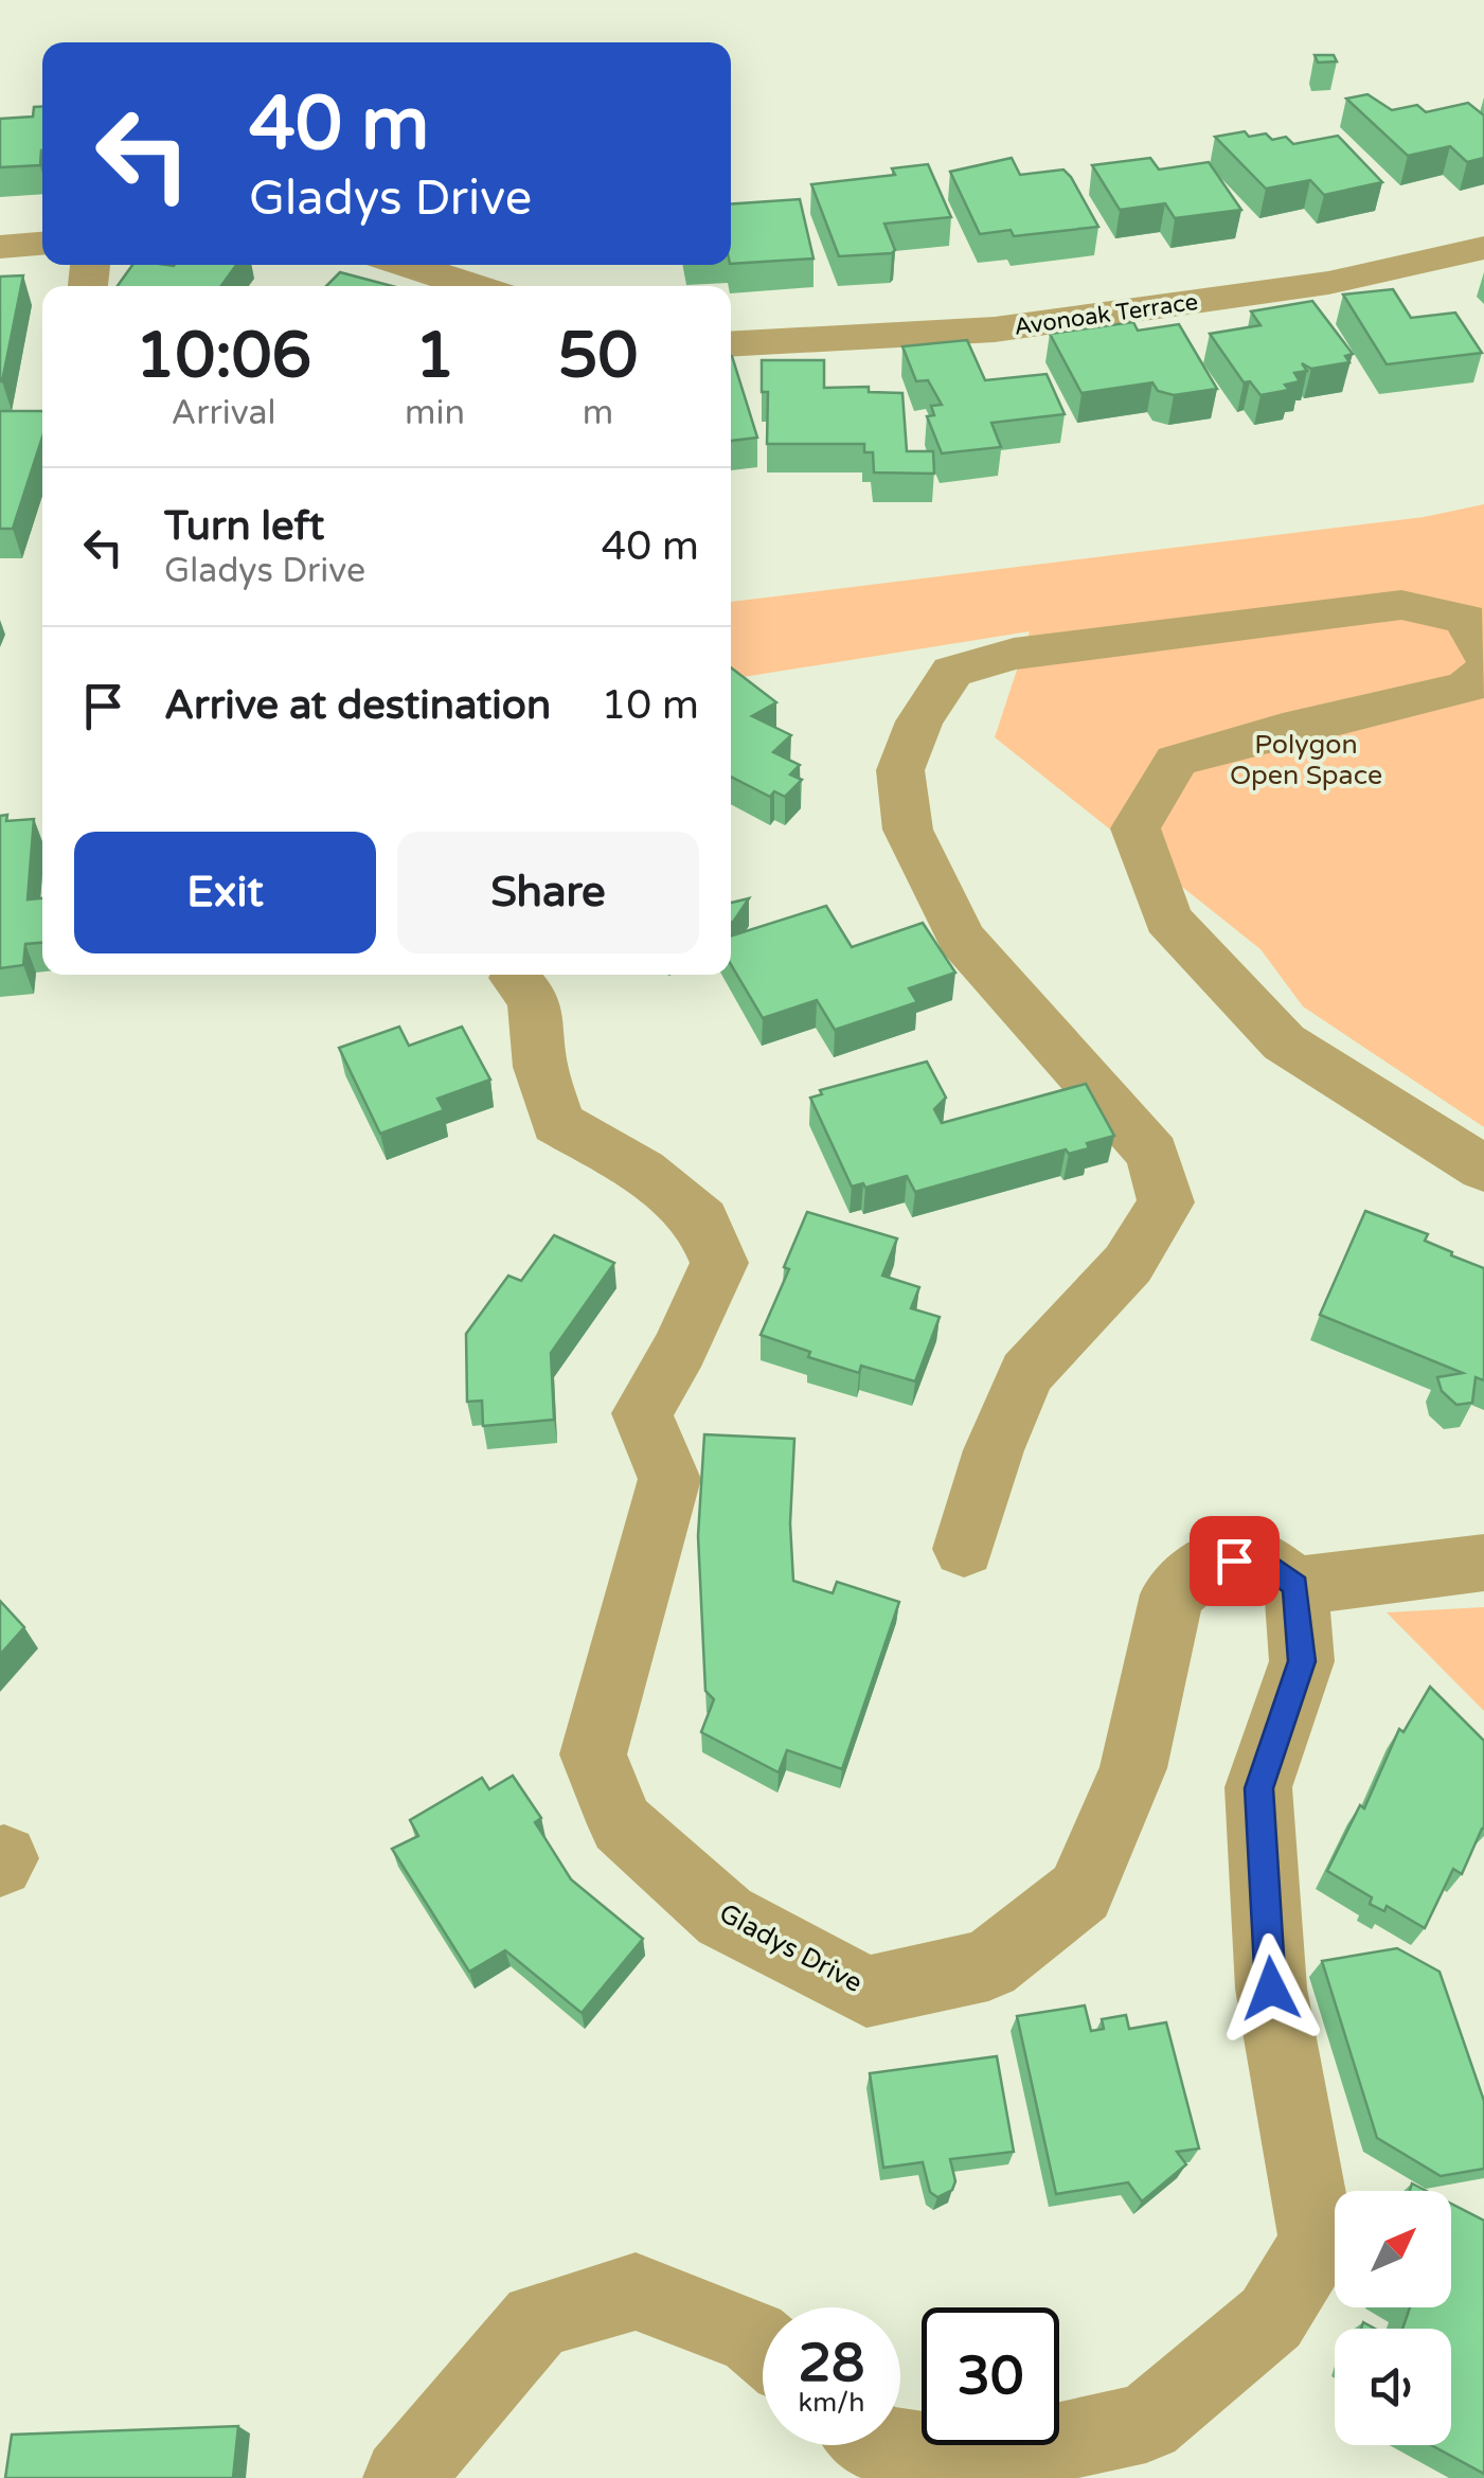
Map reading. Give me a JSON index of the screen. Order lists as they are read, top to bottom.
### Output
{
  "streets": {
    "street": ["Avonoak Terrace", "Gladys Drive"]
  },
  "parks": ["Polygon Open Space"],
  "north": "top right",
  "page": {
    "turn": ["40 m", "Gladys Drive"],
    "eta": [
      "10:06",
      "Arrival",
      "1",
      "min",
      "50",
      "m"
    ],
    "list": [
      {
        "name": "Turn left",
        "note": "Gladys Drive",
        "value": "40 m"
      },
      {
        "name": "Arrive at destination",
        "value": "10 m"
      }
    ],
    "buttons": ["Exit", "Share"],
    "speed": "28 km/h",
    "limit": "30"
  }
}
